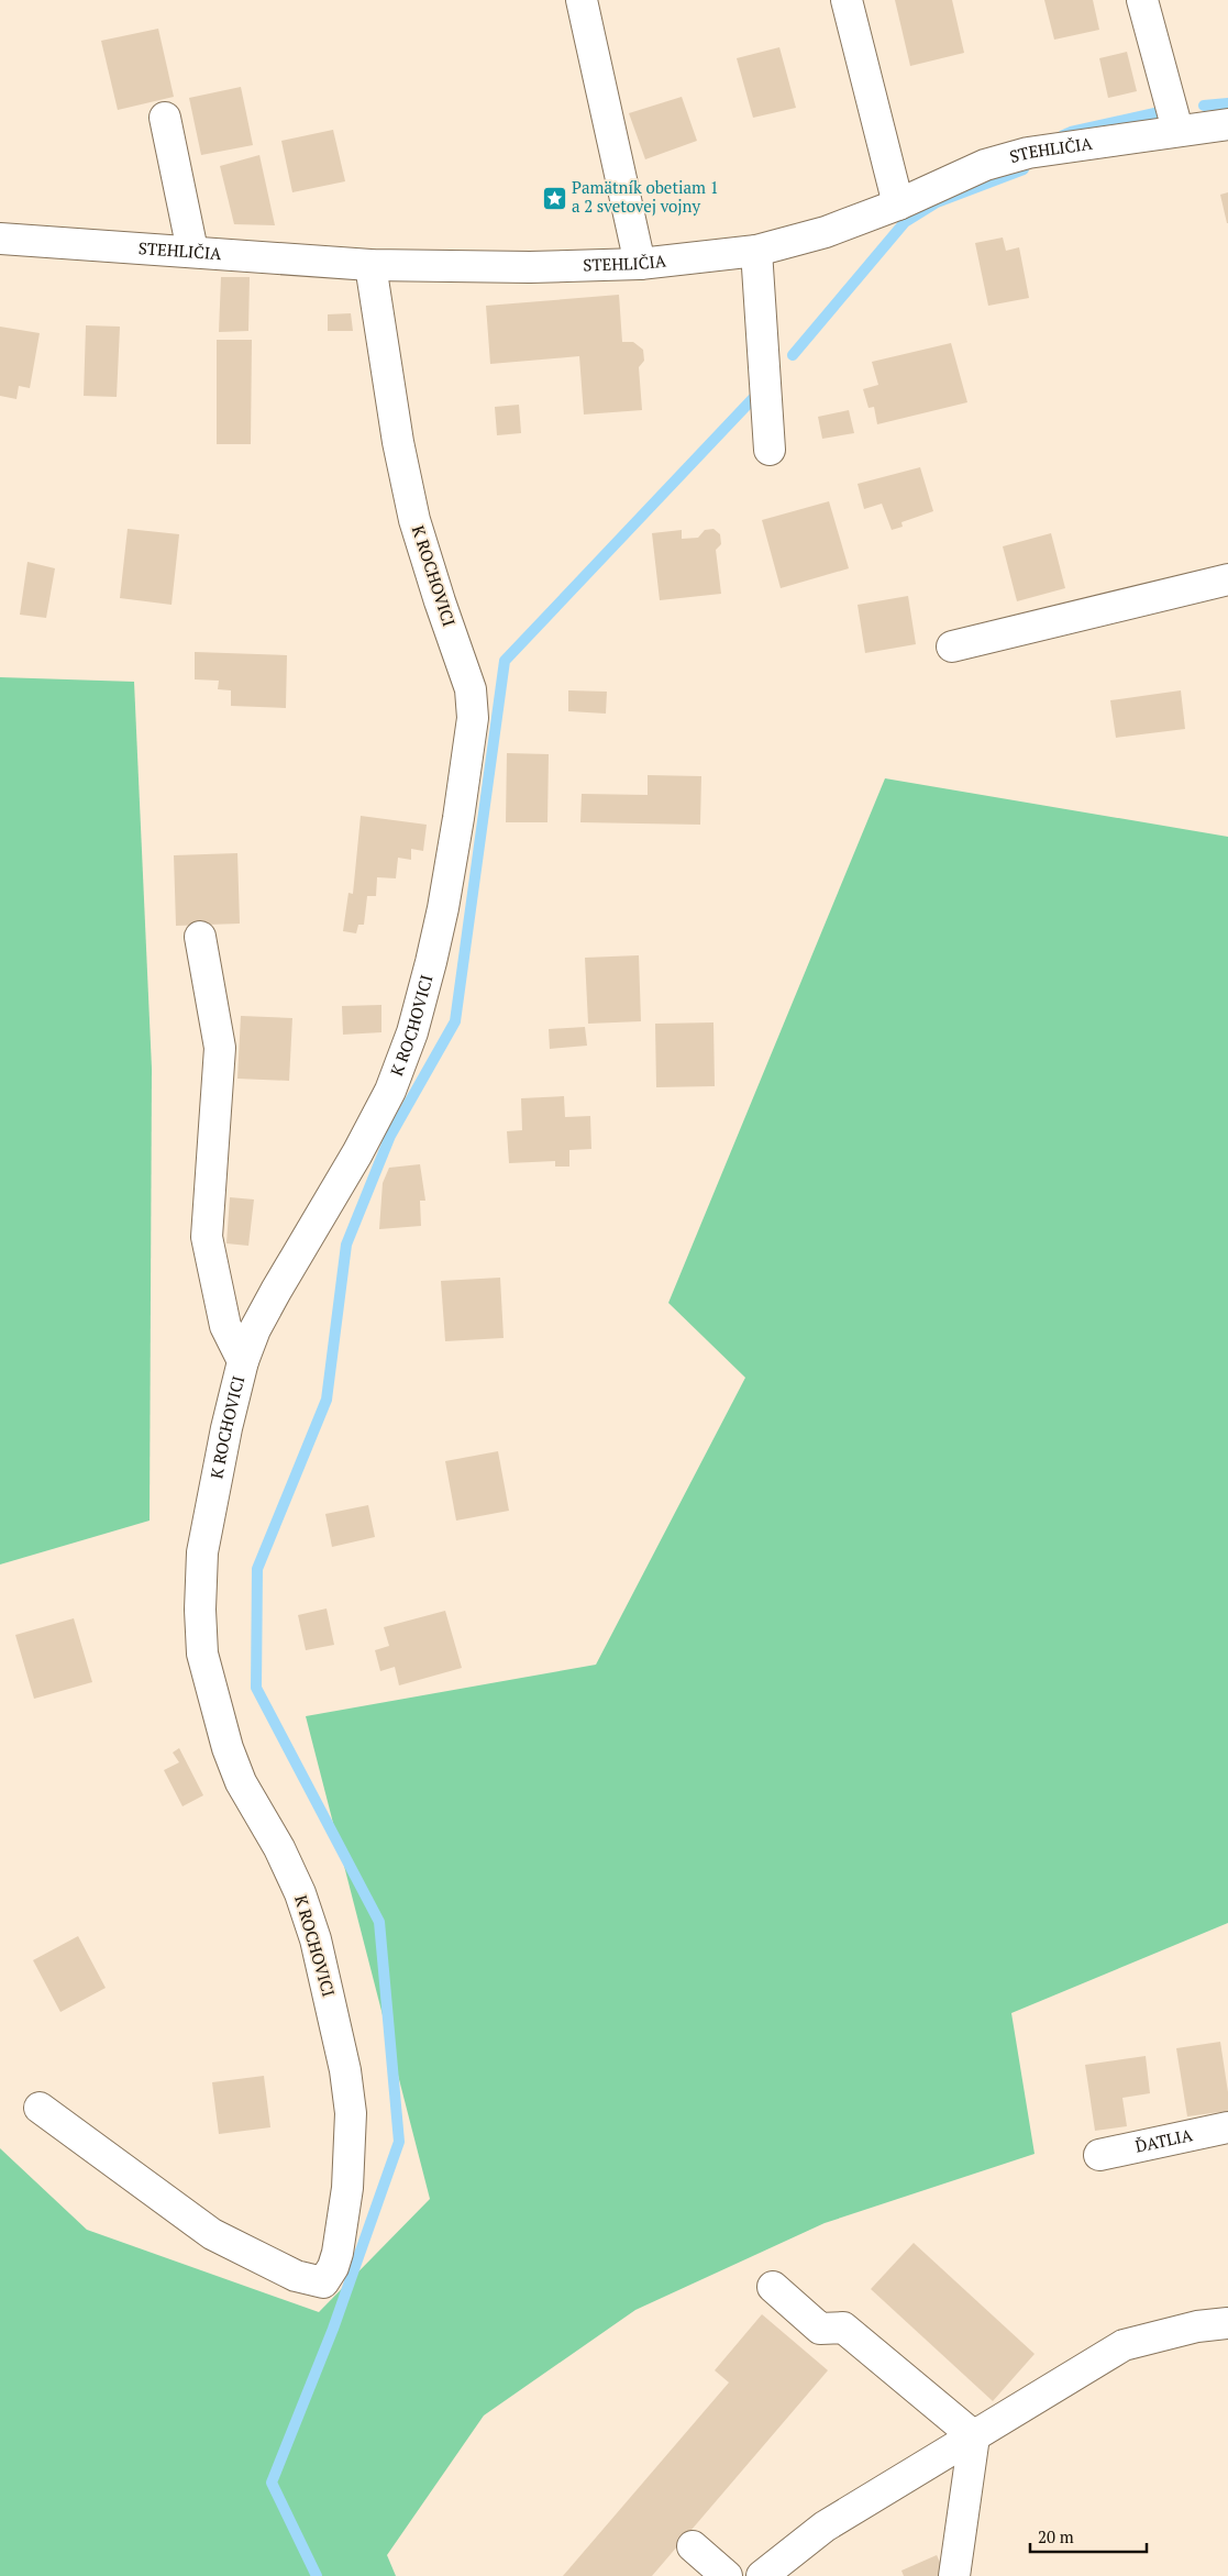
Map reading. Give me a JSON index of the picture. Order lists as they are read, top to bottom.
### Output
{
  "streets": {
    "street": ["STEHLIČIA", "K ROCHOVICI", "ĎATLIA"]
  },
  "crossings": [
    ["STEHLIČIA", "K ROCHOVICI"]
  ],
  "places": {
    "place": ["Pamätník obetiam 1 a 2 svetovej vojny"]
  },
  "scale_bar": "20 m"
}
